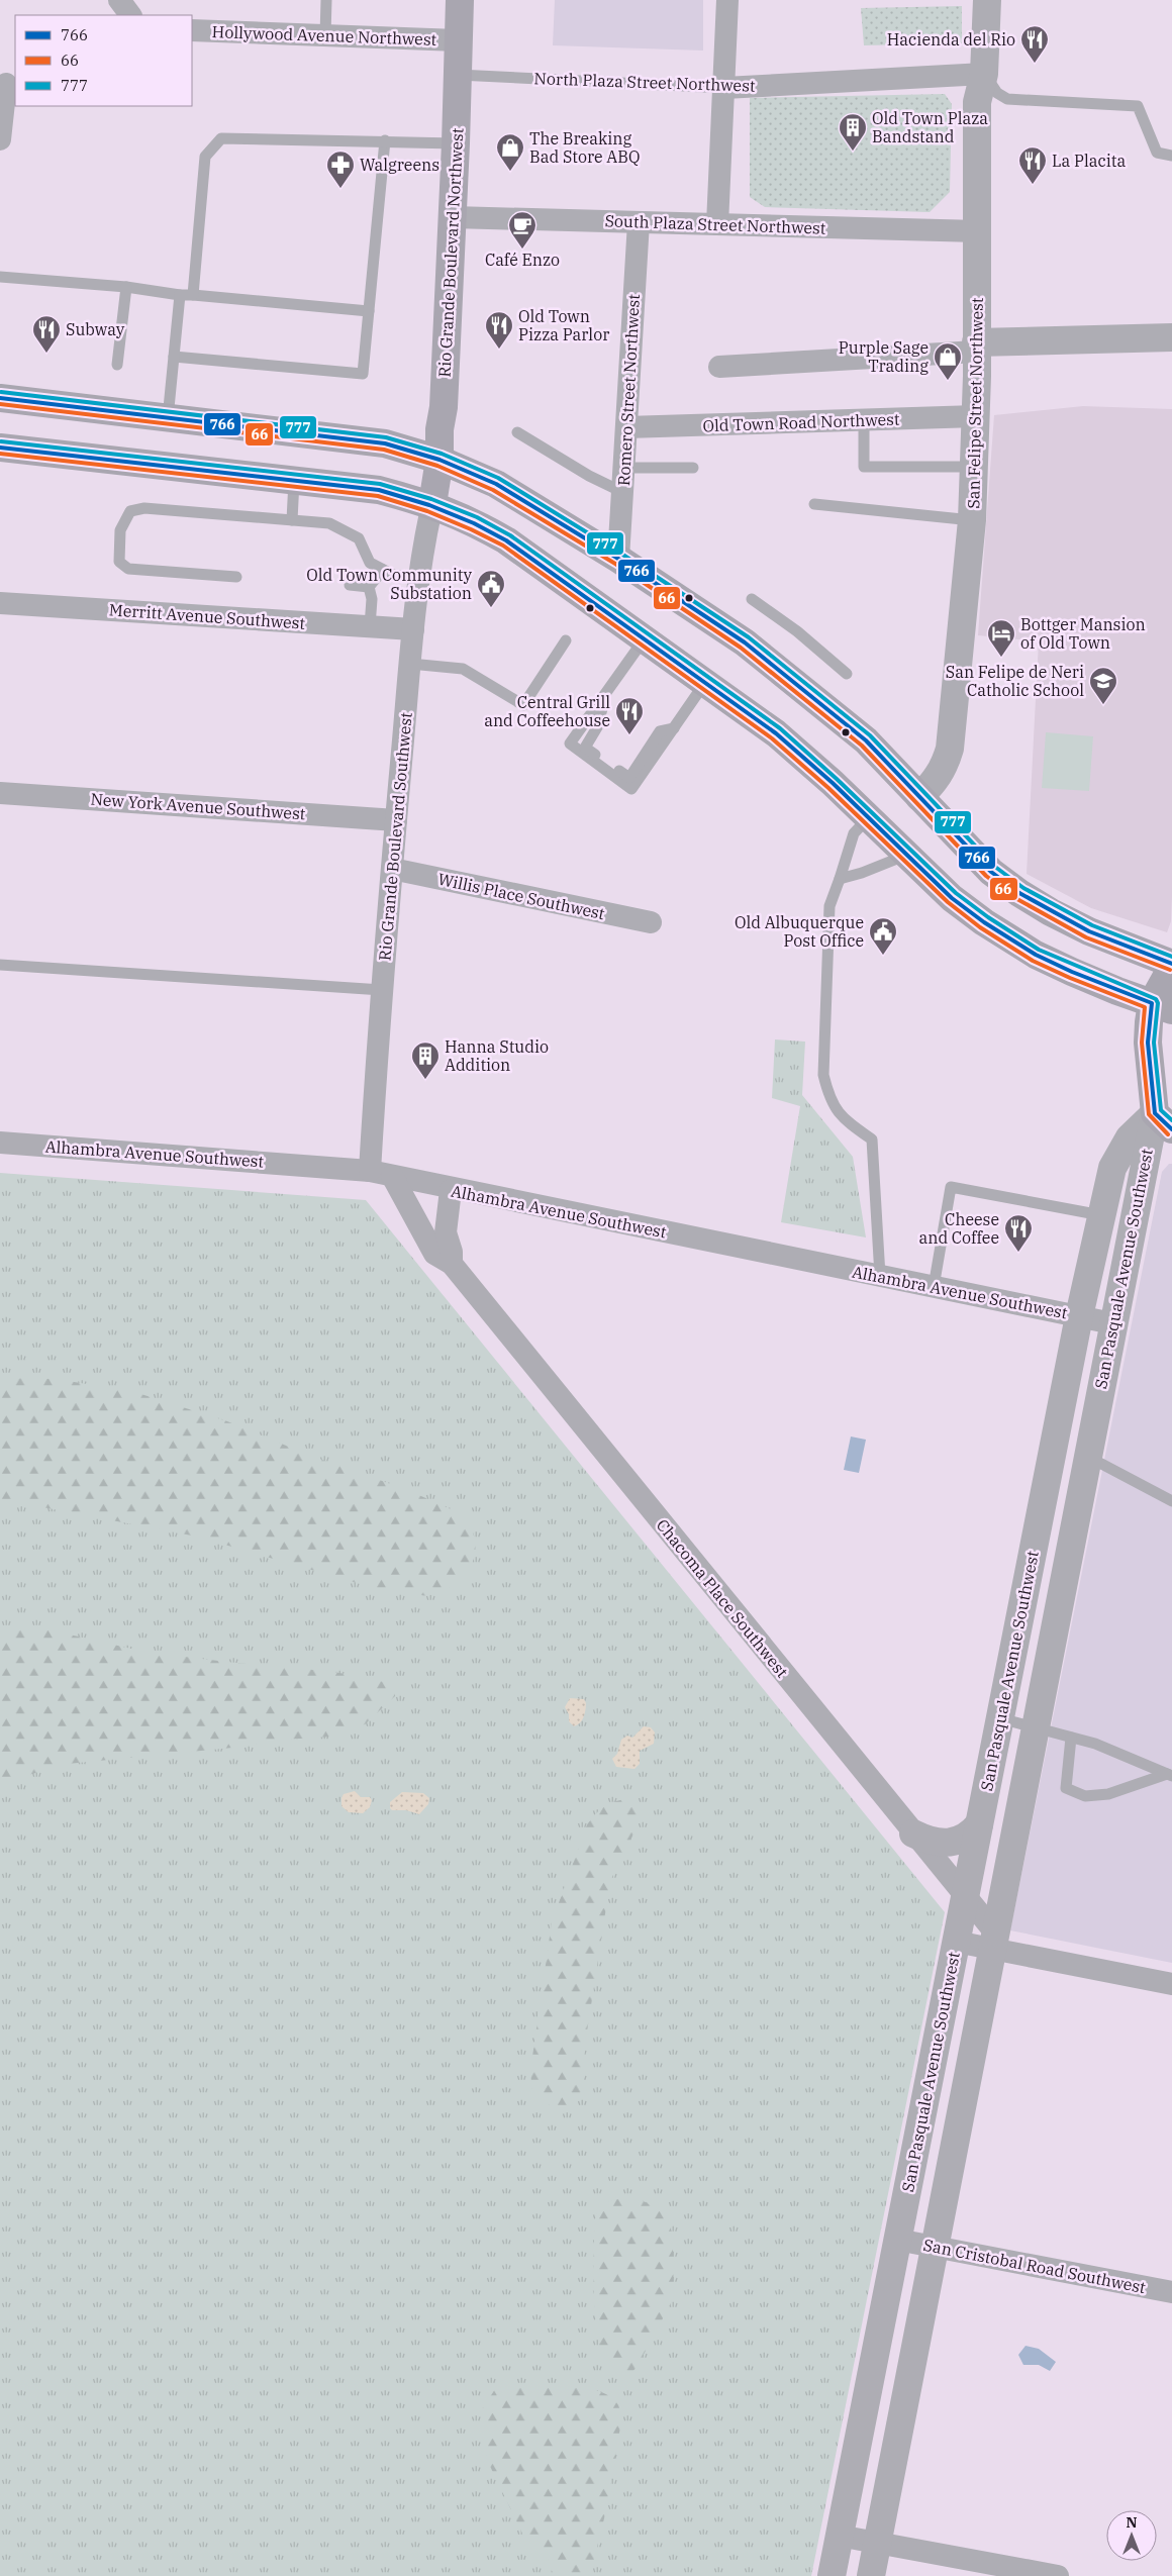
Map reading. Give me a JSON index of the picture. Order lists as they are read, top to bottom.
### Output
{
  "streets": {
    "main road": ["Rio Grande Boulevard Northwest"],
    "street": [
      "Hollywood Avenue Northwest",
      "North Plaza Street Northwest",
      "South Plaza Street Northwest",
      "Romero Street Northwest",
      "San Felipe Street Northwest",
      "Old Town Road Northwest",
      "Merritt Avenue Southwest",
      "New York Avenue Southwest",
      "Rio Grande Boulevard Southwest",
      "Willis Place Southwest",
      "Alhambra Avenue Southwest",
      "San Pasquale Avenue Southwest",
      "Chacoma Place Southwest",
      "San Cristobal Road Southwest"
    ]
  },
  "crossings": [
    ["Hollywood Avenue Northwest", "Rio Grande Boulevard Northwest"],
    ["North Plaza Street Northwest", "Rio Grande Boulevard Northwest"],
    ["North Plaza Street Northwest", "San Felipe Street Northwest"],
    ["South Plaza Street Northwest", "Rio Grande Boulevard Northwest"],
    ["South Plaza Street Northwest", "Romero Street Northwest"],
    ["South Plaza Street Northwest", "San Felipe Street Northwest"],
    ["Rio Grande Boulevard Northwest", "Rio Grande Boulevard Southwest"],
    ["Romero Street Northwest", "Old Town Road Northwest"],
    ["San Felipe Street Northwest", "Old Town Road Northwest"],
    ["Merritt Avenue Southwest", "Rio Grande Boulevard Southwest"],
    ["New York Avenue Southwest", "Rio Grande Boulevard Southwest"],
    ["Rio Grande Boulevard Southwest", "Willis Place Southwest"],
    ["Rio Grande Boulevard Southwest", "Alhambra Avenue Southwest"],
    ["Alhambra Avenue Southwest", "San Pasquale Avenue Southwest"],
    ["Alhambra Avenue Southwest", "Chacoma Place Southwest"],
    ["San Pasquale Avenue Southwest", "Chacoma Place Southwest"],
    ["San Pasquale Avenue Southwest", "San Cristobal Road Southwest"]
  ],
  "places": {
    "restaurant": [
      "Hacienda del Rio",
      "La Placita",
      "Old Town Pizza Parlor",
      "Subway",
      "Central Grill and Coffeehouse",
      "Cheese and Coffee"
    ],
    "building": ["Old Town Plaza Bandstand", "Hanna Studio Addition"],
    "shop": ["The Breaking Bad Store ABQ", "Purple Sage Trading"],
    "pharmacy": ["Walgreens"],
    "cafe": ["Café Enzo"],
    "public building": ["Old Town Community Substation", "Old Albuquerque Post Office"],
    "hotel": ["Bottger Mansion of Old Town"],
    "school or university": ["San Felipe de Neri Catholic School"]
  },
  "lines": ["transit line 777", "transit line 766", "transit line 66"],
  "legend": ["766", "66", "777"],
  "north": "top"
}
